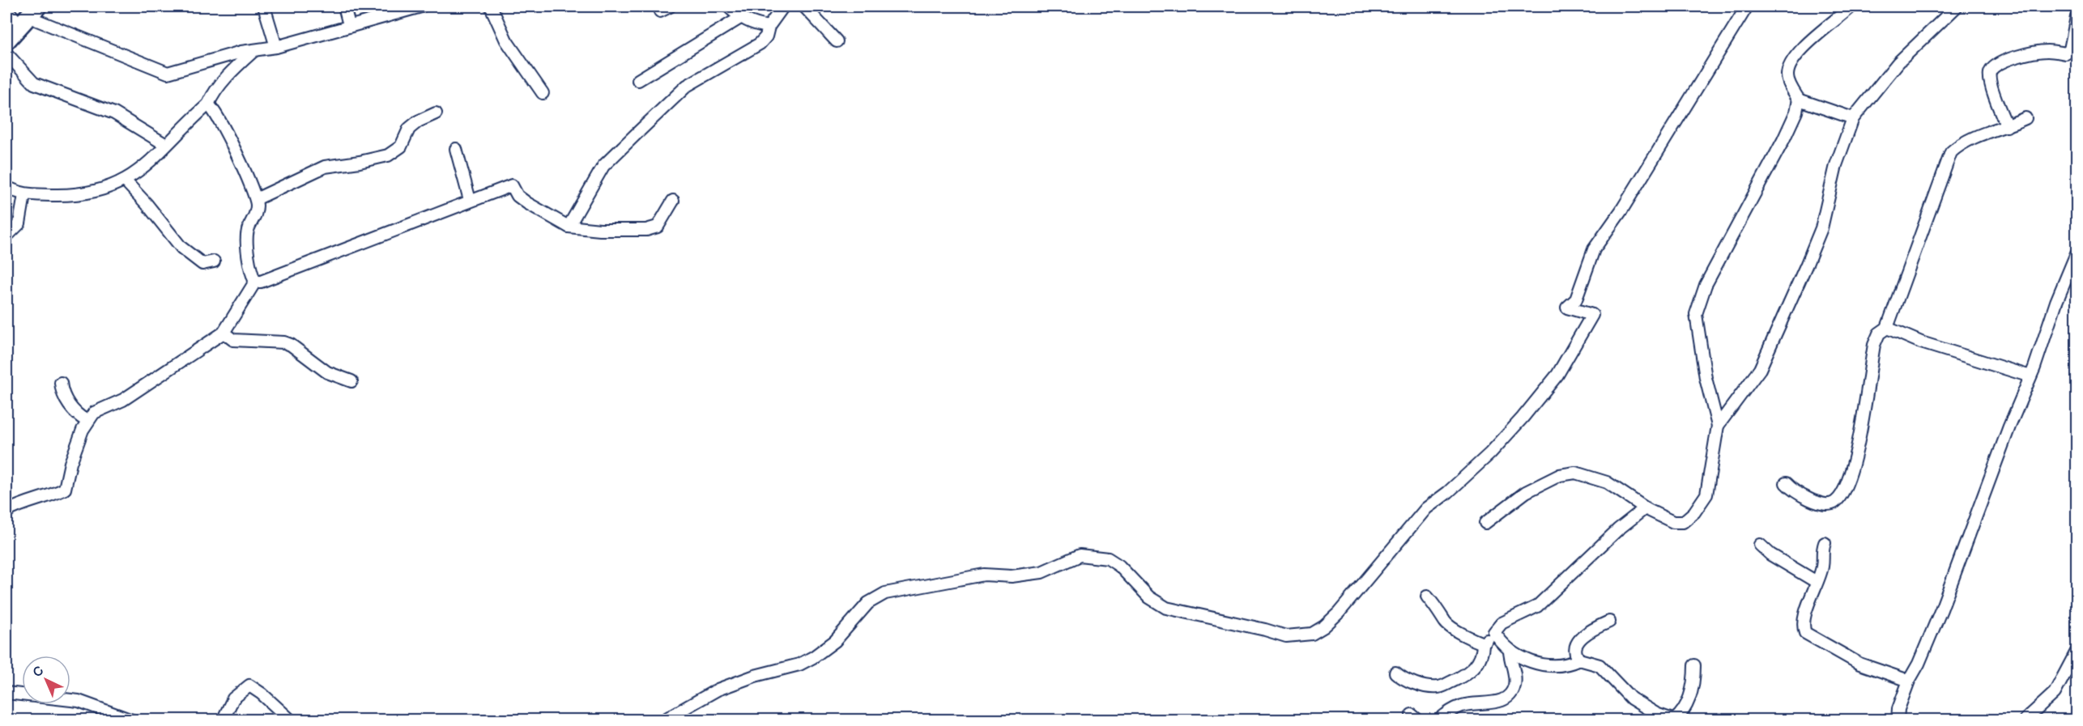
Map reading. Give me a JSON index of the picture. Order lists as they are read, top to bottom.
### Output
{
  "north": "top left"
}
